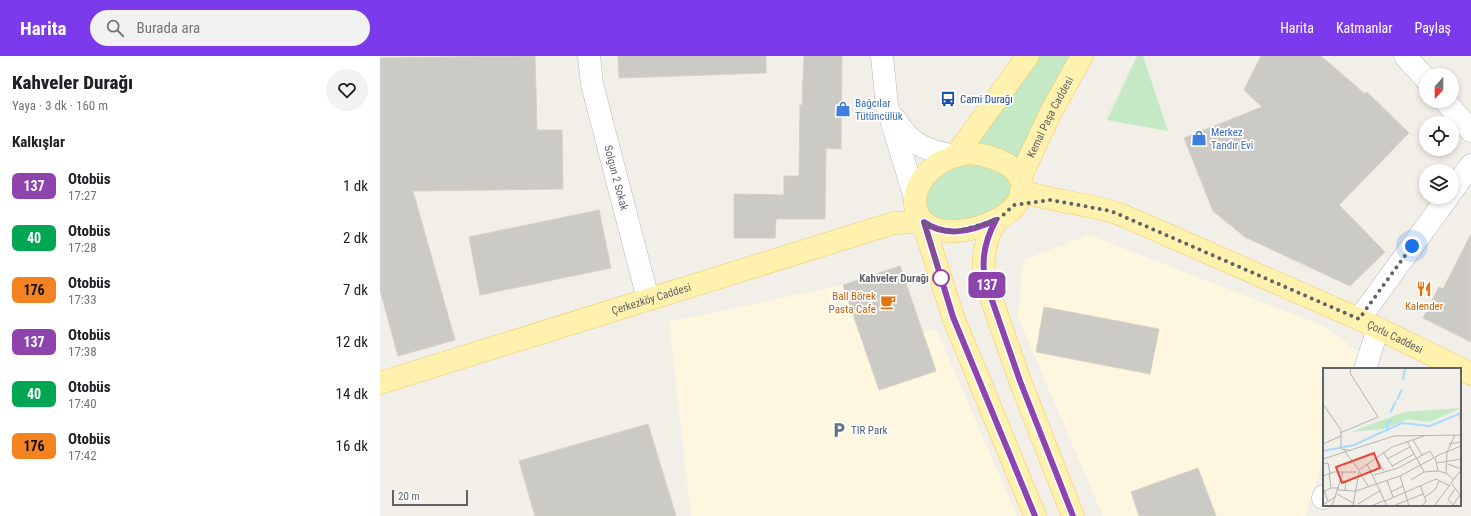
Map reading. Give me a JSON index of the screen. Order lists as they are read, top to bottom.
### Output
{
  "streets": {
    "main road": ["Kemal Paşa Caddesi", "Çerkezköy Caddesi", "Çorlu Caddesi"],
    "street": ["Solgun 2 Sokak"]
  },
  "crossings": [
    ["Kemal Paşa Caddesi", "Çerkezköy Caddesi"],
    ["Kemal Paşa Caddesi", "Çorlu Caddesi"],
    ["Solgun 2 Sokak", "Çerkezköy Caddesi"],
    ["Çerkezköy Caddesi", "Çorlu Caddesi"]
  ],
  "places": {
    "bus stop": ["Cami Durağı"],
    "shop": ["Bağcılar Tütüncülük", "Merkez Tandır Evi"],
    "other": ["Kahveler Durağı"],
    "restaurant": ["Kalender"],
    "cafe": ["Ball Börek Pasta Cafe"],
    "parking": ["TIR Park"]
  },
  "lines": ["bus line 137"],
  "scale_bar": "20 m",
  "north": "bottom",
  "page": {
    "header": "Harita",
    "search": "Burada ara",
    "nav": ["Harita", "Katmanlar", "Paylaş"],
    "heading": [
      ["Kahveler Durağı", "Yaya · 3 dk · 160 m"],
      "Kalkışlar"
    ],
    "on_map": "137",
    "list": [
      {
        "mark": "137",
        "name": "Otobüs",
        "note": "17:27",
        "value": "1 dk"
      },
      {
        "mark": "40",
        "name": "Otobüs",
        "note": "17:28",
        "value": "2 dk"
      },
      {
        "mark": "176",
        "name": "Otobüs",
        "note": "17:33",
        "value": "7 dk"
      },
      {
        "mark": "137",
        "name": "Otobüs",
        "note": "17:38",
        "value": "12 dk"
      },
      {
        "mark": "40",
        "name": "Otobüs",
        "note": "17:40",
        "value": "14 dk"
      },
      {
        "mark": "176",
        "name": "Otobüs",
        "note": "17:42",
        "value": "16 dk"
      }
    ],
    "scale": "20 m"
  }
}
